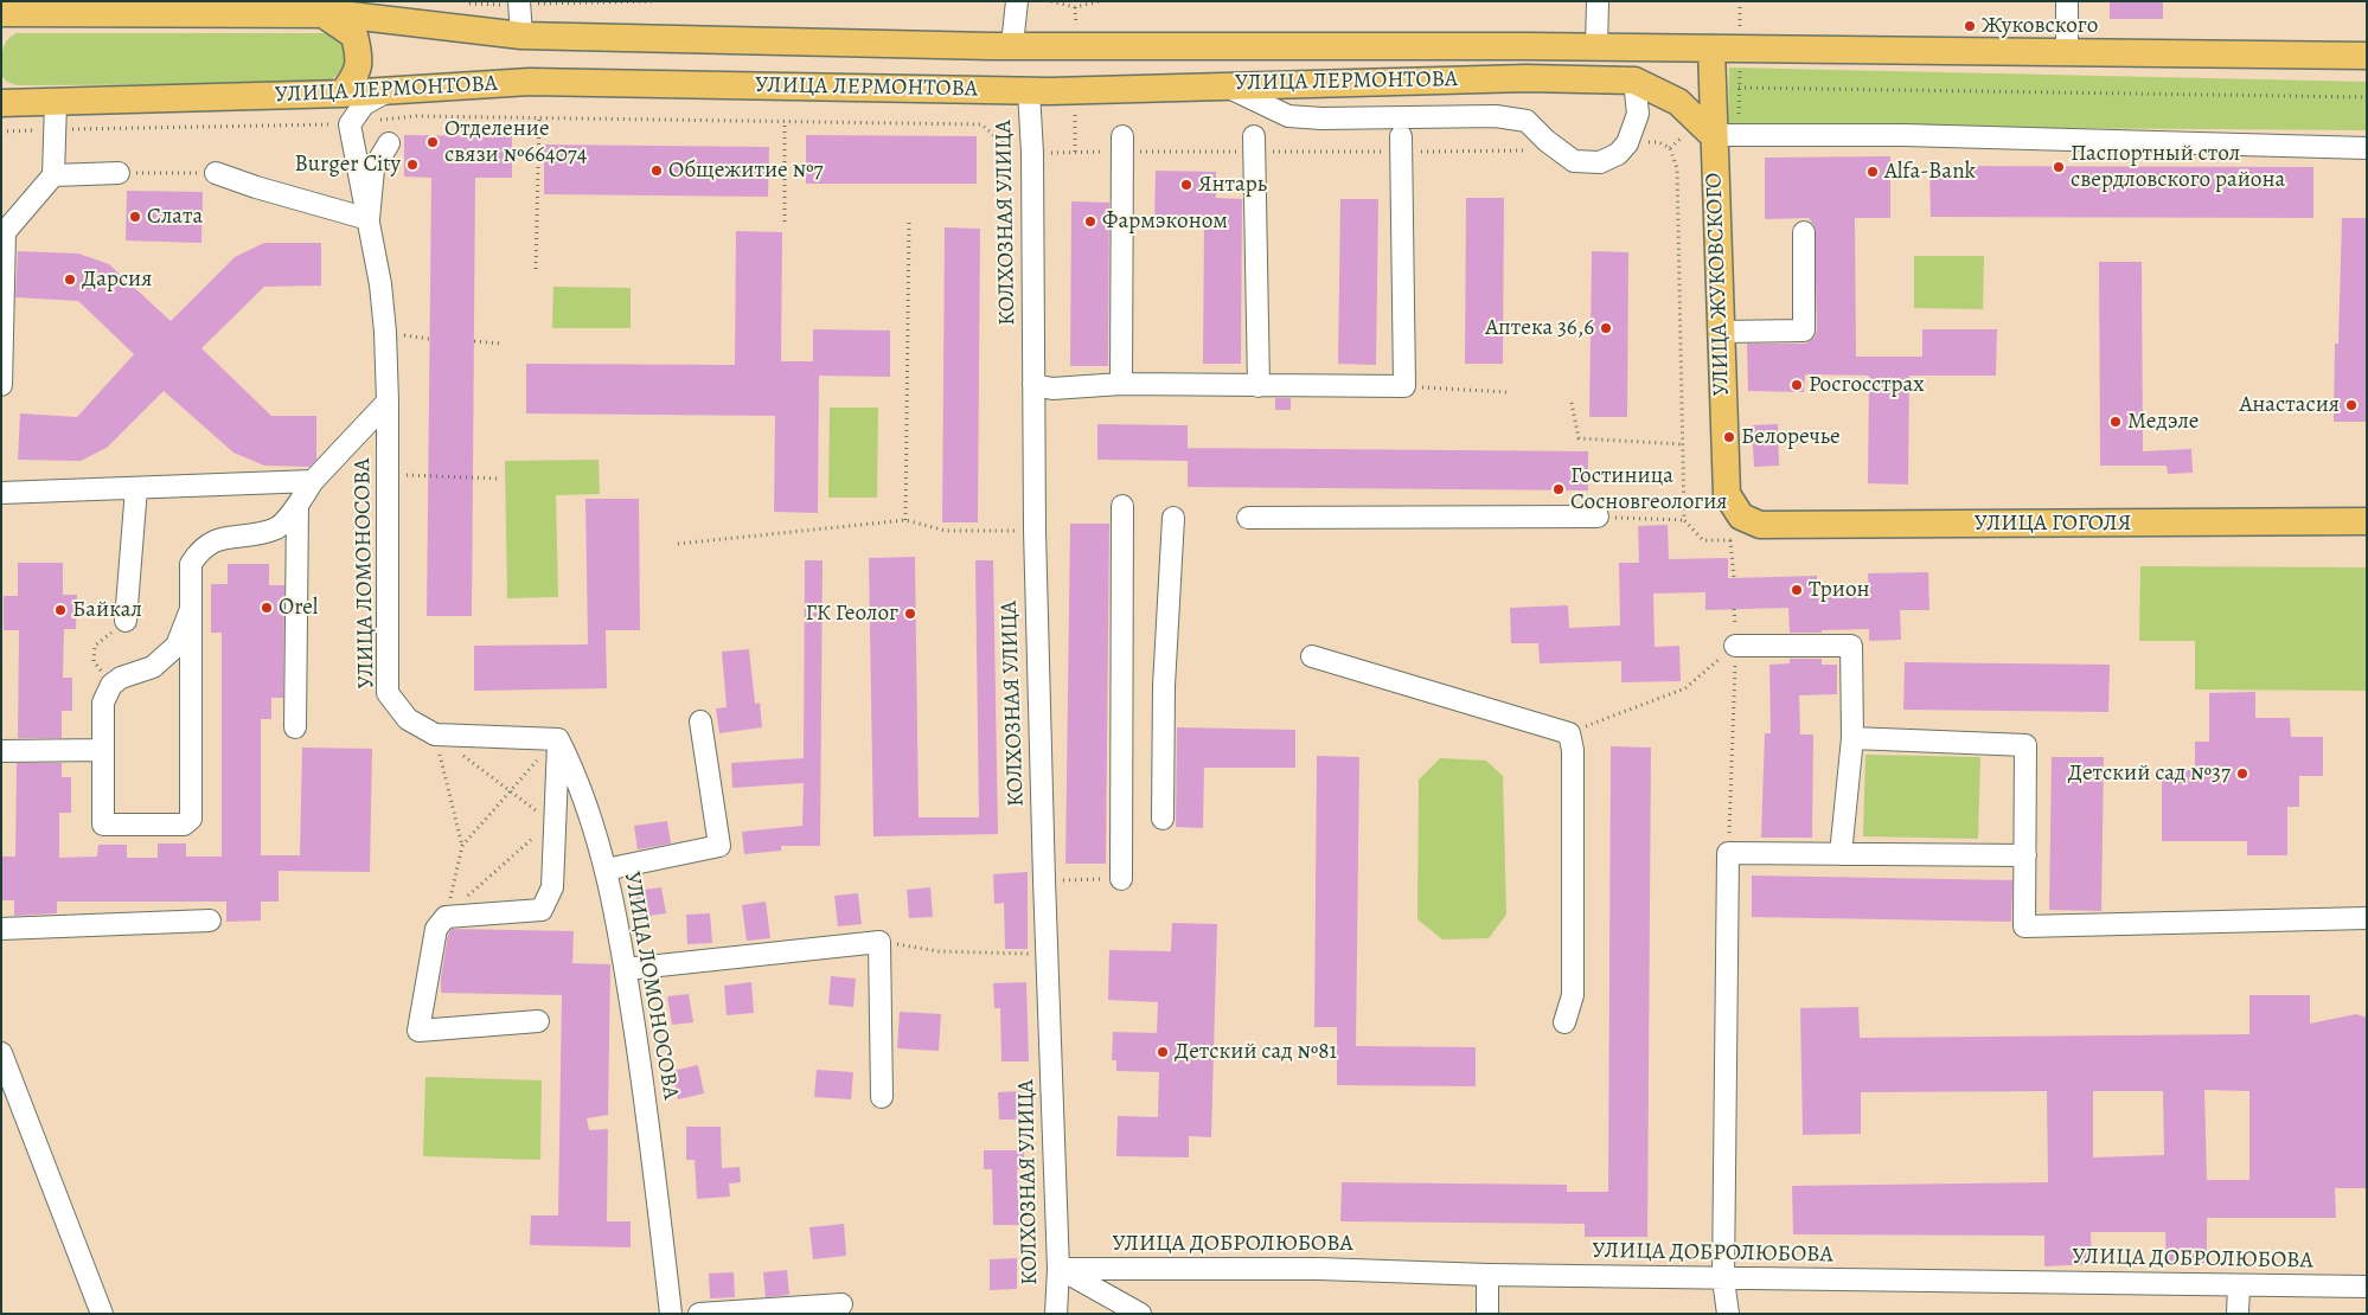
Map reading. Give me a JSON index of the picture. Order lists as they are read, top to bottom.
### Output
{
  "streets": {
    "main road": ["УЛИЦА ЛЕРМОНТОВА", "УЛИЦА ЖУКОВСКОГО", "УЛИЦА ГОГОЛЯ"],
    "street": ["КОЛХОЗНАЯ УЛИЦА", "УЛИЦА ЛОМОНОСОВА", "УЛИЦА ДОБРОЛЮБОВА"]
  },
  "crossings": [
    ["УЛИЦА ЛЕРМОНТОВА", "КОЛХОЗНАЯ УЛИЦА"],
    ["УЛИЦА ЛЕРМОНТОВА", "УЛИЦА ЖУКОВСКОГО"],
    ["КОЛХОЗНАЯ УЛИЦА", "УЛИЦА ДОБРОЛЮБОВА"],
    ["УЛИЦА ЖУКОВСКОГО", "УЛИЦА ГОГОЛЯ"]
  ],
  "places": [
    "Жуковского",
    "Отделение связи №664074",
    "Burger City",
    "Паспортный стол свердловского района",
    "Общежитие №7",
    "Alfa-Bank",
    "Янтарь",
    "Слата",
    "Фармэконом",
    "Дарсия",
    "Аптека 36,6",
    "Росгосстрах",
    "Анастасия",
    "Медэле",
    "Белоречье",
    "Гостиница Сосновгеология",
    "Трион",
    "Orel",
    "Байкал",
    "ГК Геолог",
    "Детский сад №37",
    "Детский сад №81"
  ]
}
